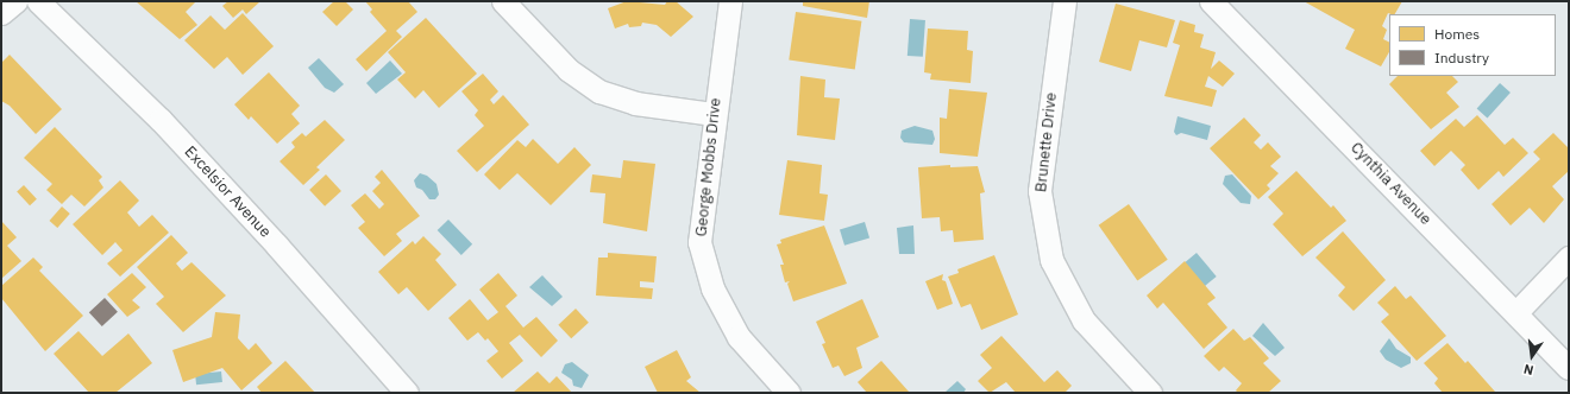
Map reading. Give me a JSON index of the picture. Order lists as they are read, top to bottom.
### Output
{
  "streets": {
    "street": [
      "Brunette Drive",
      "George Mobbs Drive",
      "Cynthia Avenue",
      "Excelsior Avenue"
    ]
  },
  "legend": ["Homes", "Industry"],
  "north": "bottom"
}
